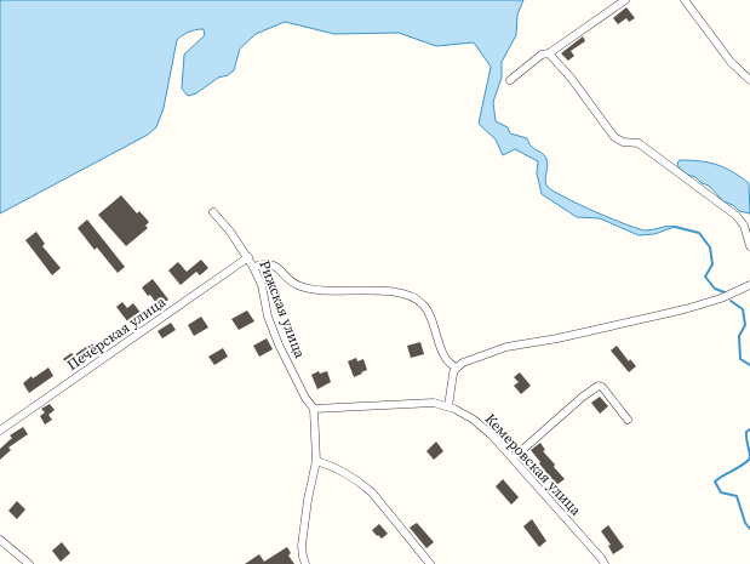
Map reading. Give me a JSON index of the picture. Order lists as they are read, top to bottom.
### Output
{
  "streets": {
    "street": ["Рижская улица", "Печёрская улица", "Кемеровская улица"]
  },
  "crossings": [
    ["Рижская улица", "Печёрская улица"],
    ["Рижская улица", "Кемеровская улица"]
  ]
}
